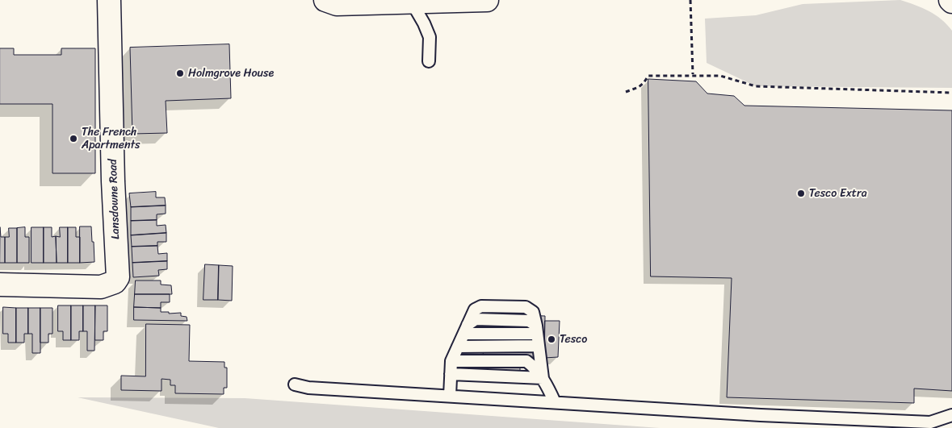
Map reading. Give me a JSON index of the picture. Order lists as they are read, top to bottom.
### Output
{
  "streets": {
    "main road": ["Lansdowne Road"]
  },
  "places": [
    "Holmgrove House",
    "The French Apartments",
    "Tesco Extra",
    "Tesco"
  ]
}
